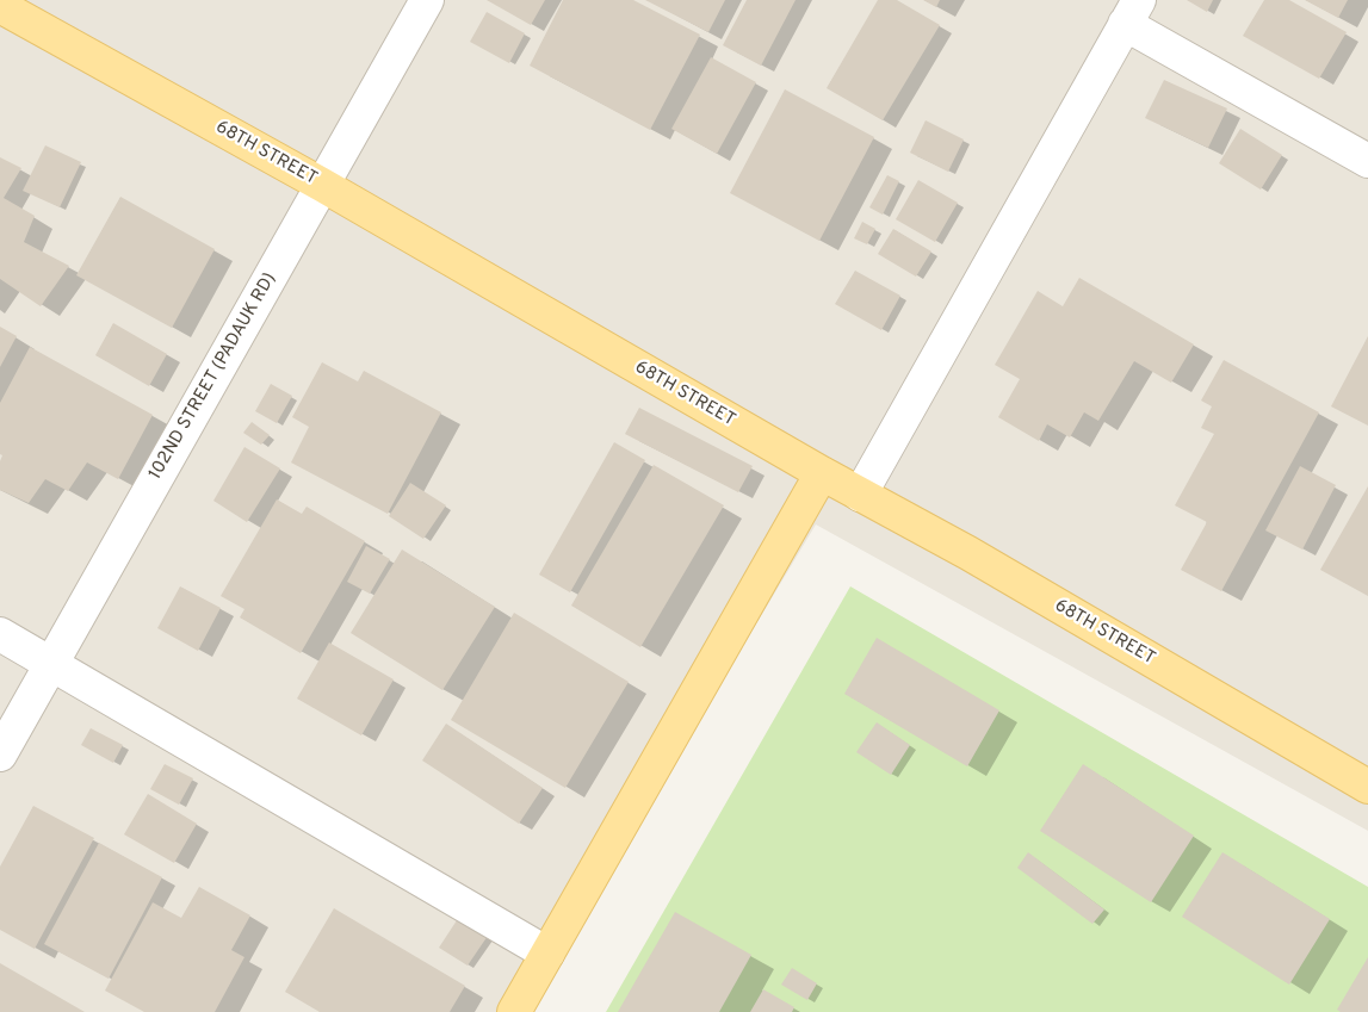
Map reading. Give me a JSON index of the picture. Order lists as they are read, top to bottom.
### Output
{
  "streets": {
    "main road": ["68TH STREET"],
    "street": ["102ND STREET (PADAUK RD)"]
  },
  "crossings": [
    ["68TH STREET", "102ND STREET (PADAUK RD)"]
  ]
}
